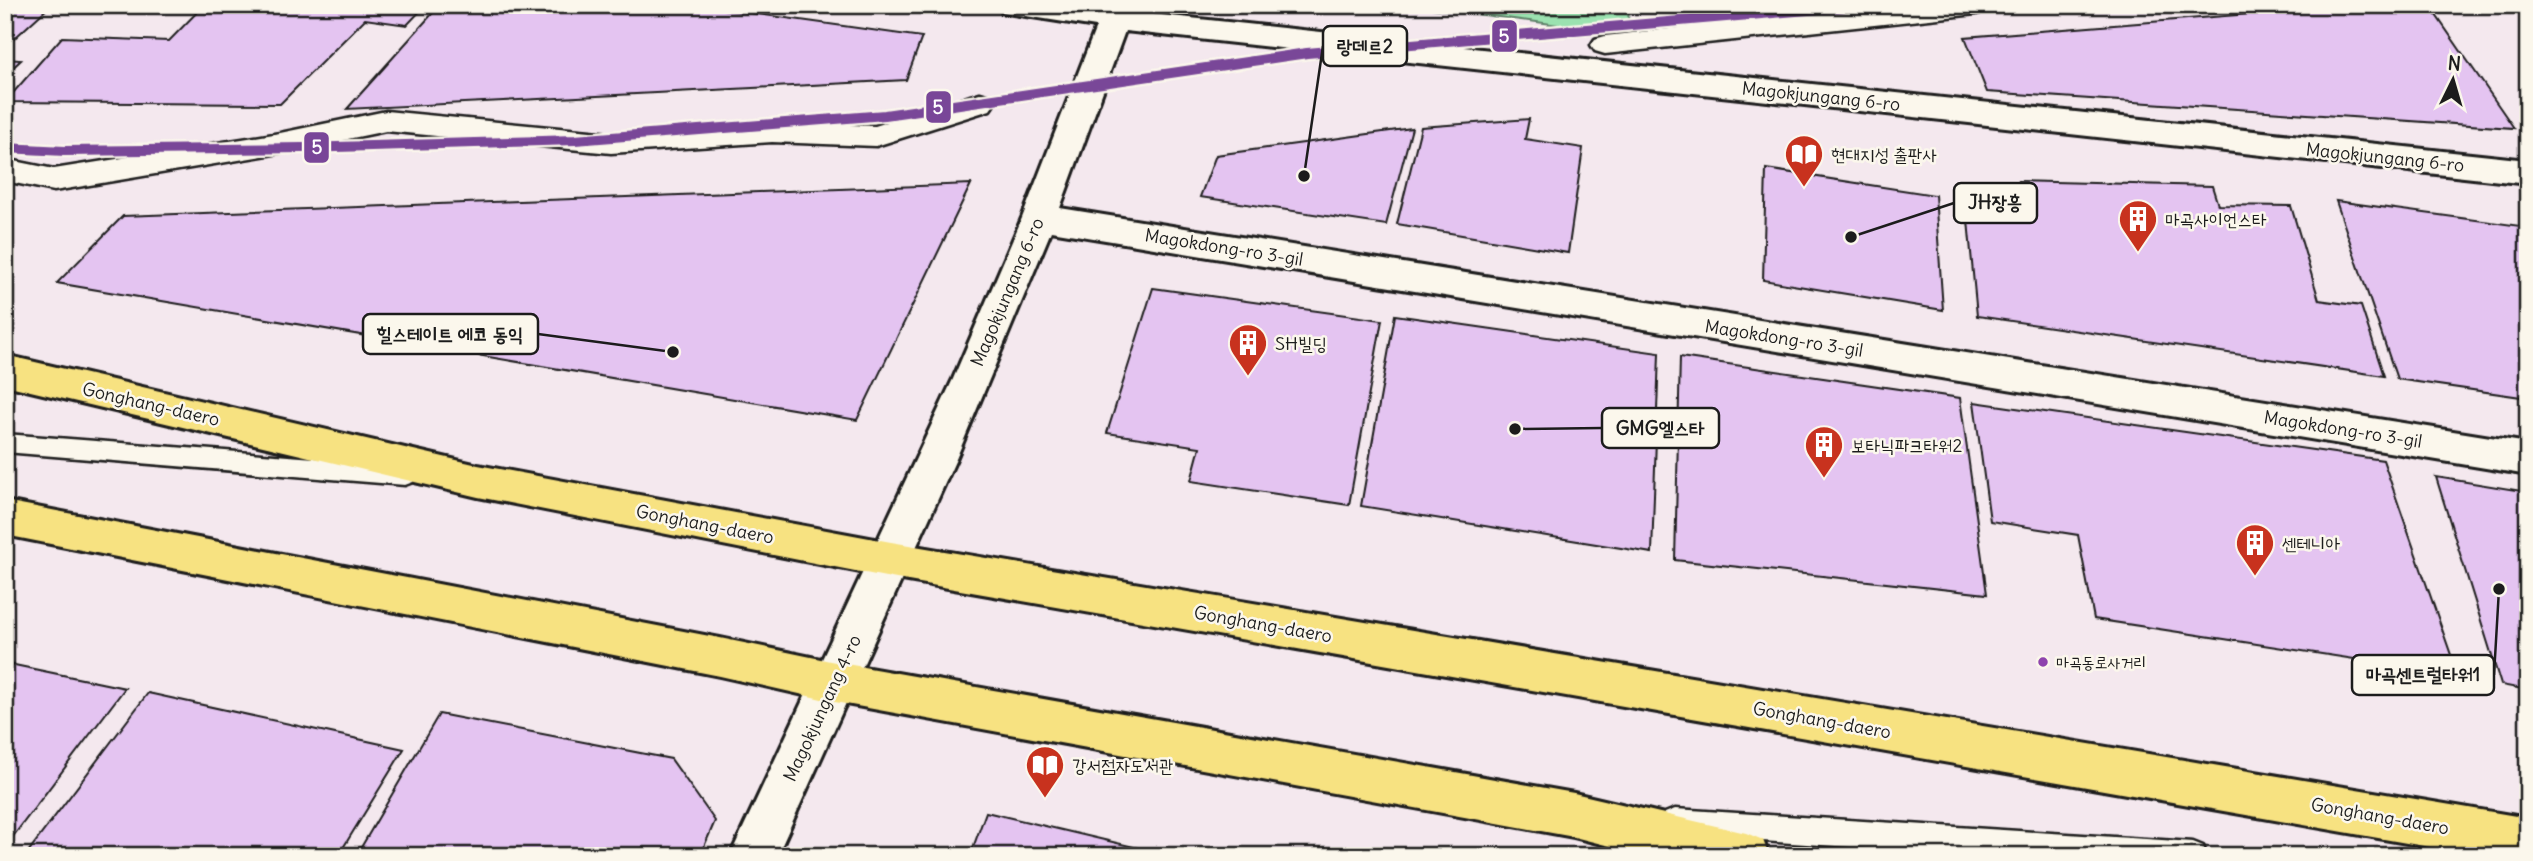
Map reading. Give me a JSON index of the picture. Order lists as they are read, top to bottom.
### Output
{
  "streets": {
    "main road": ["Gonghang-daero"],
    "street": ["Magokjungang 6-ro", "Magokdong-ro 3-gil", "Magokjungang 4-ro"]
  },
  "crossings": [
    ["Magokjungang 6-ro", "Magokdong-ro 3-gil"],
    ["Magokjungang 6-ro", "Gonghang-daero"],
    ["Magokjungang 6-ro", "Magokjungang 4-ro"],
    ["Gonghang-daero", "Magokjungang 4-ro"]
  ],
  "places": {
    "other": [
      "랑데르2",
      "JH장흥",
      "힐스테이트 에코 동익",
      "GMG엘스타",
      "마곡센트럴타워1",
      "마곡동로사거리"
    ],
    "library": ["현대지성 출판사", "강서점자도서관"],
    "building": [
      "마곡사이언스타",
      "SH빌딩",
      "보타닉파크타워2",
      "센테니아"
    ]
  },
  "lines": ["transit line 5"],
  "north": "top"
}
